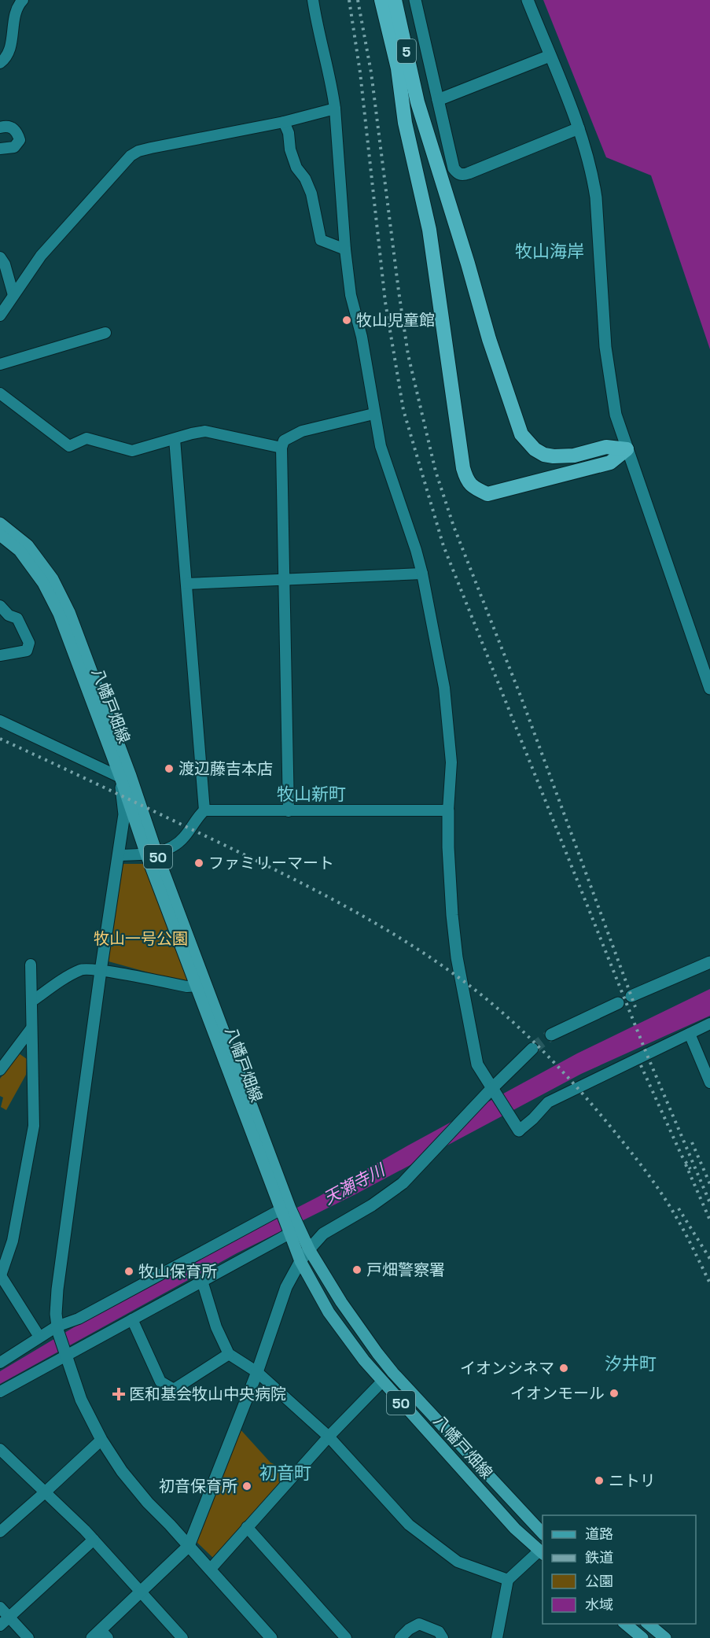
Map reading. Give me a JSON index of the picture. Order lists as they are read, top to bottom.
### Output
{
  "streets": {
    "highway": ["5"],
    "main road": ["八幡戸畑線", "50"]
  },
  "districts": [
    "牧山海岸",
    "牧山新町",
    "汐井町",
    "初音町"
  ],
  "water": ["天瀬寺川"],
  "parks": ["牧山一号公園"],
  "places": {
    "other": [
      "牧山児童館",
      "渡辺藤吉本店",
      "ファミリーマート",
      "戸畑警察署",
      "牧山保育所",
      "イオンシネマ",
      "イオンモール",
      "ニトリ",
      "初音保育所"
    ],
    "health": ["医和基会牧山中央病院"]
  },
  "legend": [
    "道路",
    "鉄道",
    "公園",
    "水域"
  ]
}
